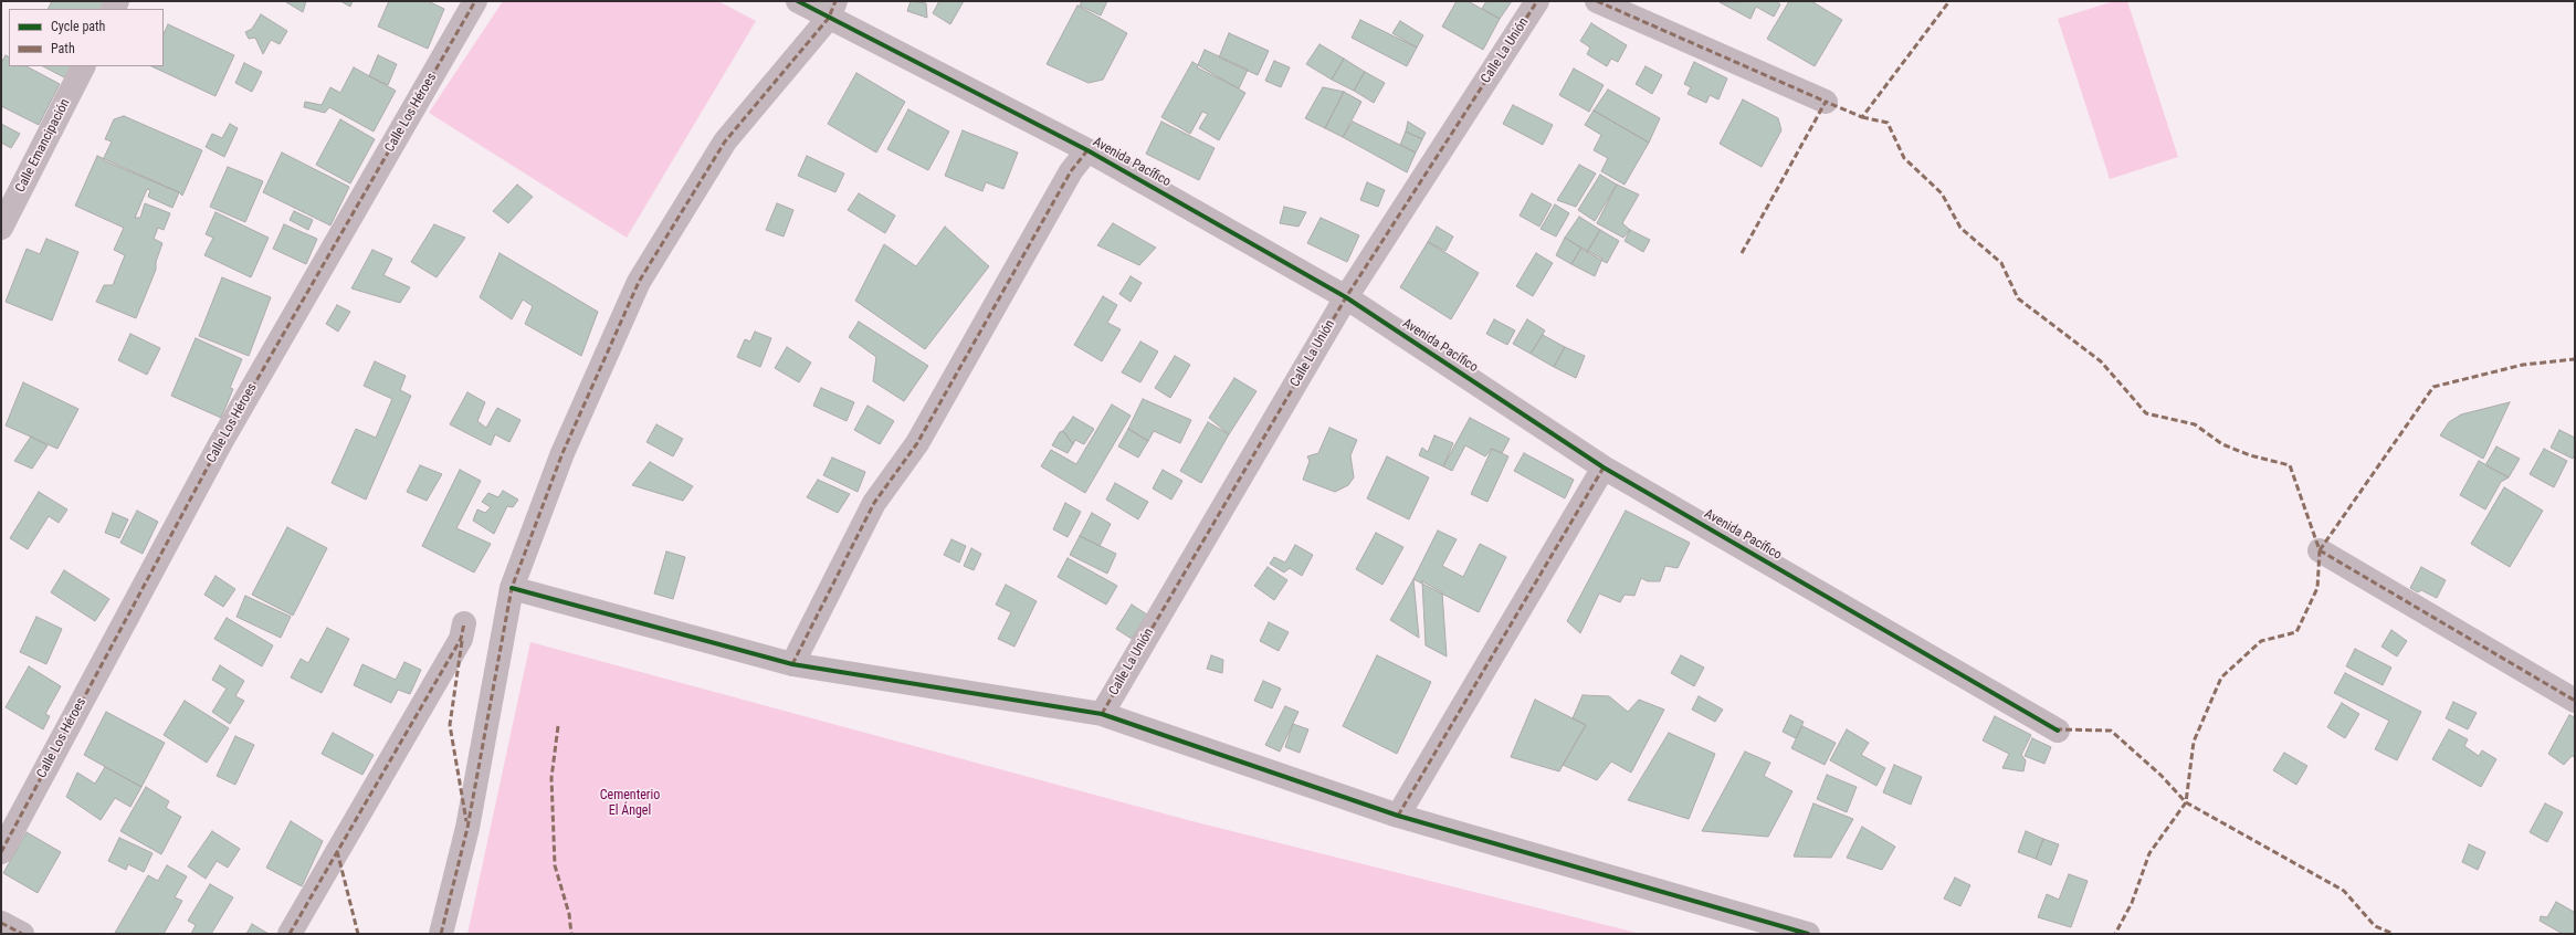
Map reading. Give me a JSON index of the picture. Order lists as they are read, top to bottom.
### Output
{
  "streets": {
    "street": [
      "Calle La Unión",
      "Calle Los Héroes",
      "Calle Emancipación",
      "Avenida Pacífico"
    ]
  },
  "crossings": [
    ["Calle La Unión", "Avenida Pacífico"]
  ],
  "parks": ["Cementerio El Ángel"],
  "legend": ["Cycle path", "Path"]
}
